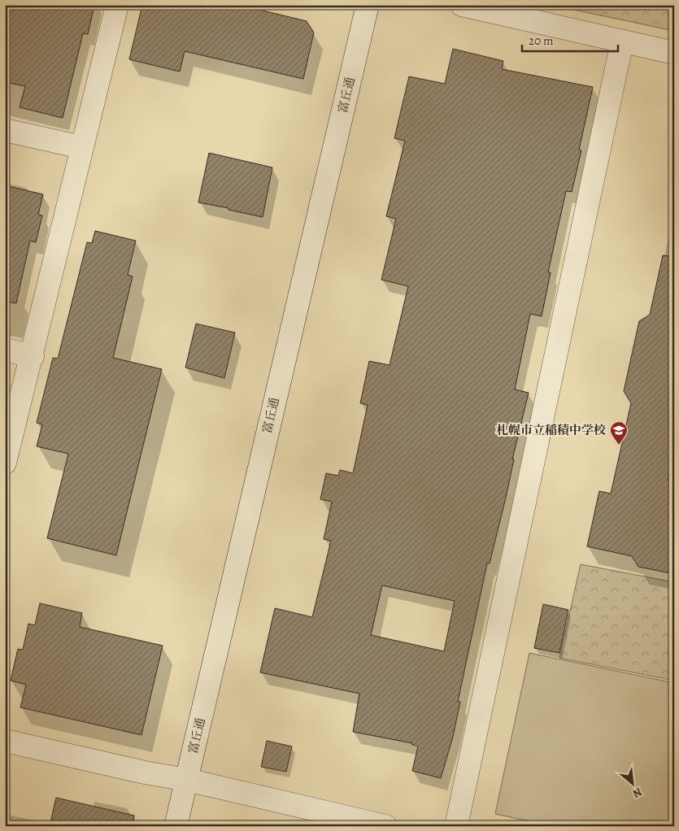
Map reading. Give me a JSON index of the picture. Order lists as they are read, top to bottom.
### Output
{
  "streets": {
    "street": ["富丘通"]
  },
  "places": {
    "school or university": ["札幌市立稲積中学校"]
  },
  "scale_bar": "20 m",
  "north": "bottom right"
}
